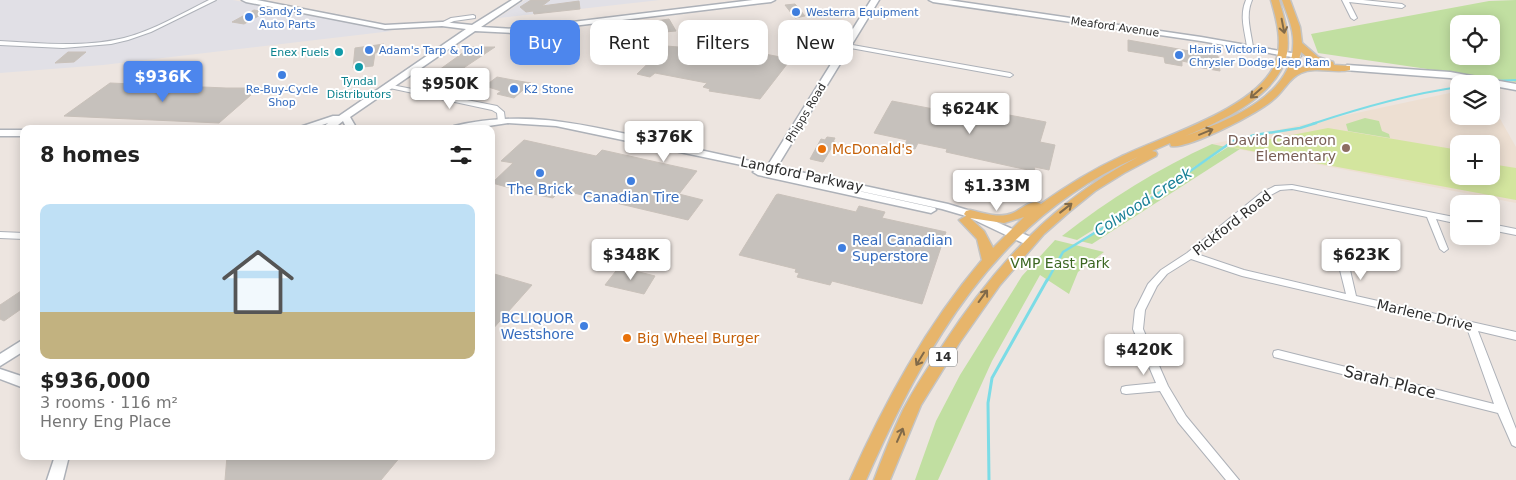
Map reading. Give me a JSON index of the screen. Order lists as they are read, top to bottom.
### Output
{
  "streets": {
    "main road": ["14"],
    "street": [
      "Meaford Avenue",
      "Phipps Road",
      "Langford Parkway",
      "Pickford Road",
      "Marlene Drive",
      "Sarah Place"
    ]
  },
  "crossings": [
    ["Meaford Avenue", "14"],
    ["Phipps Road", "Langford Parkway"],
    ["Langford Parkway", "14"],
    ["Pickford Road", "Marlene Drive"]
  ],
  "water": ["Colwood Creek"],
  "parks": ["VMP East Park"],
  "places": [
    "Westerra Equipment",
    "Sandy's Auto Parts",
    "Adam's Tarp & Tool",
    "Enex Fuels",
    "Harris Victoria Chrysler Dodge Jeep Ram",
    "Tyndal Distributors",
    "Re-Buy-Cycle Shop",
    "K2 Stone",
    "David Cameron Elementary",
    "McDonald's",
    "The Brick",
    "Canadian Tire",
    "Real Canadian Superstore",
    "BCLIQUOR Westshore",
    "Big Wheel Burger"
  ],
  "page": {
    "map_buttons": ["+", "−"],
    "chip": [
      "Buy",
      "Rent",
      "Filters",
      "New"
    ],
    "price": [
      "$936K",
      "$950K",
      "$624K",
      "$376K",
      "$1.33M",
      "$348K",
      "$623K",
      "$420K"
    ],
    "heading": "8 homes",
    "list": [
      {
        "name": "$936,000",
        "note": "3 rooms · 116 m² · Henry Eng Place"
      }
    ]
  }
}
